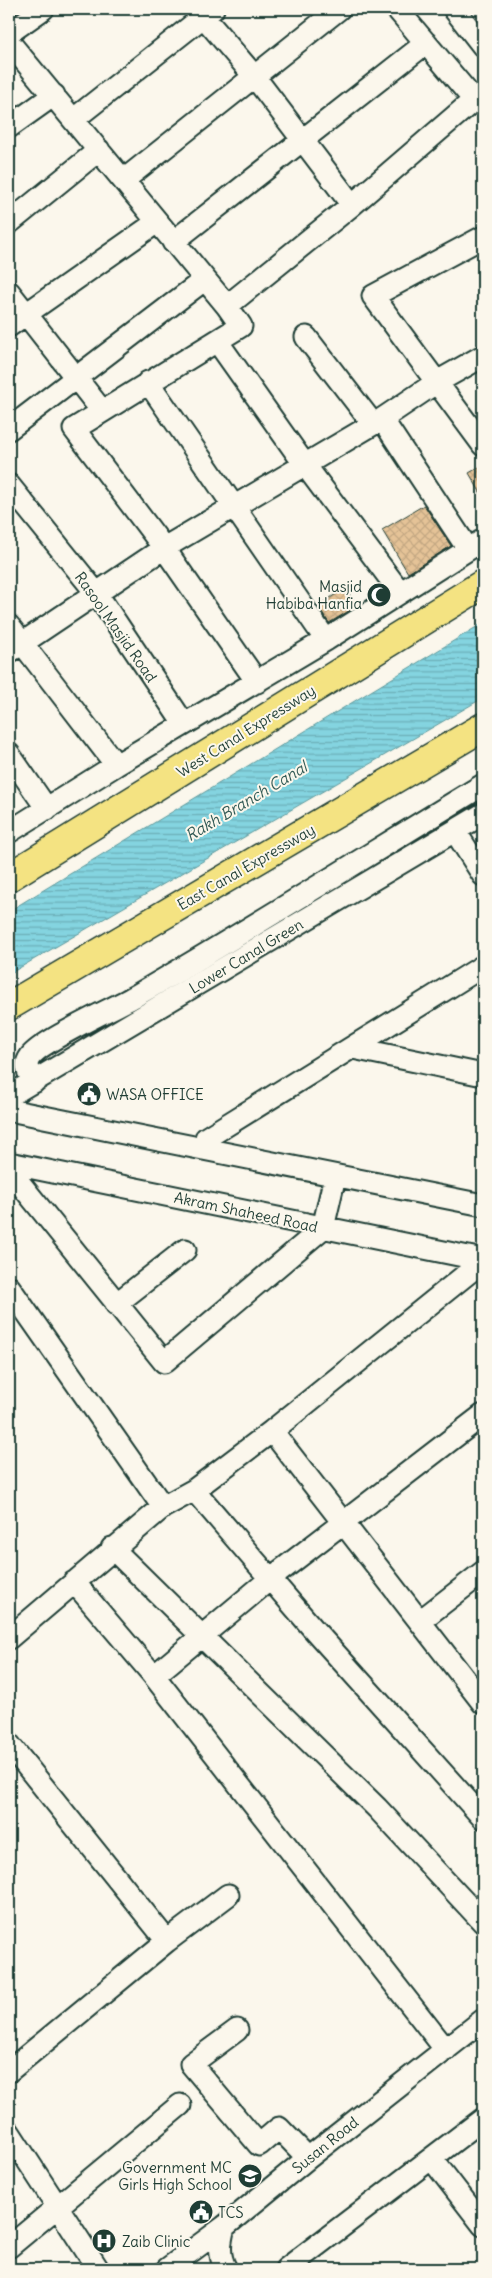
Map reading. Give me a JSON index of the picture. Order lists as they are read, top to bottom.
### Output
{
  "streets": {
    "main road": ["West Canal Expressway", "East Canal Expressway"],
    "street": [
      "Rasool Masjid Road",
      "Lower Canal Green",
      "Akram Shaheed Road",
      "Susan Road"
    ]
  },
  "water": ["Rakh Branch Canal"],
  "places": {
    "mosque": ["Masjid Habiba Hanfia"],
    "public building": ["WASA OFFICE", "TCS"],
    "school or university": ["Government MC Girls High School"],
    "hospital": ["Zaib Clinic"]
  }
}
